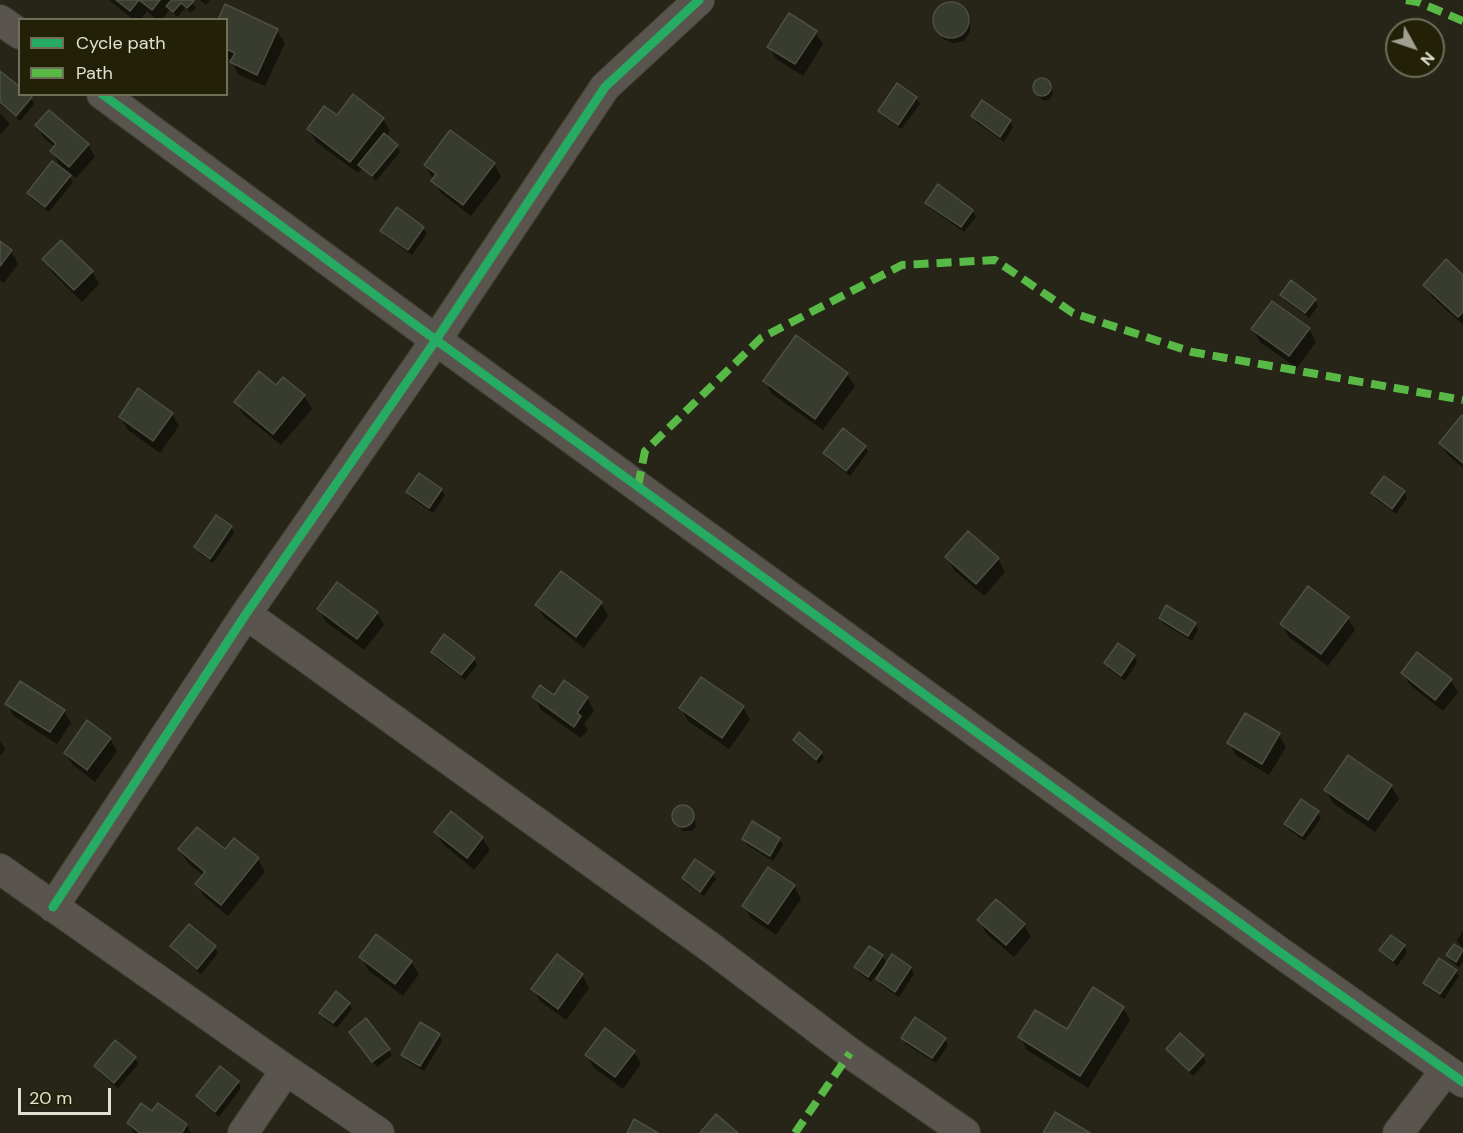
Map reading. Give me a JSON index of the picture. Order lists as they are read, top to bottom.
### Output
{
  "legend": ["Cycle path", "Path"],
  "scale_bar": "20 m",
  "north": "bottom right"
}
